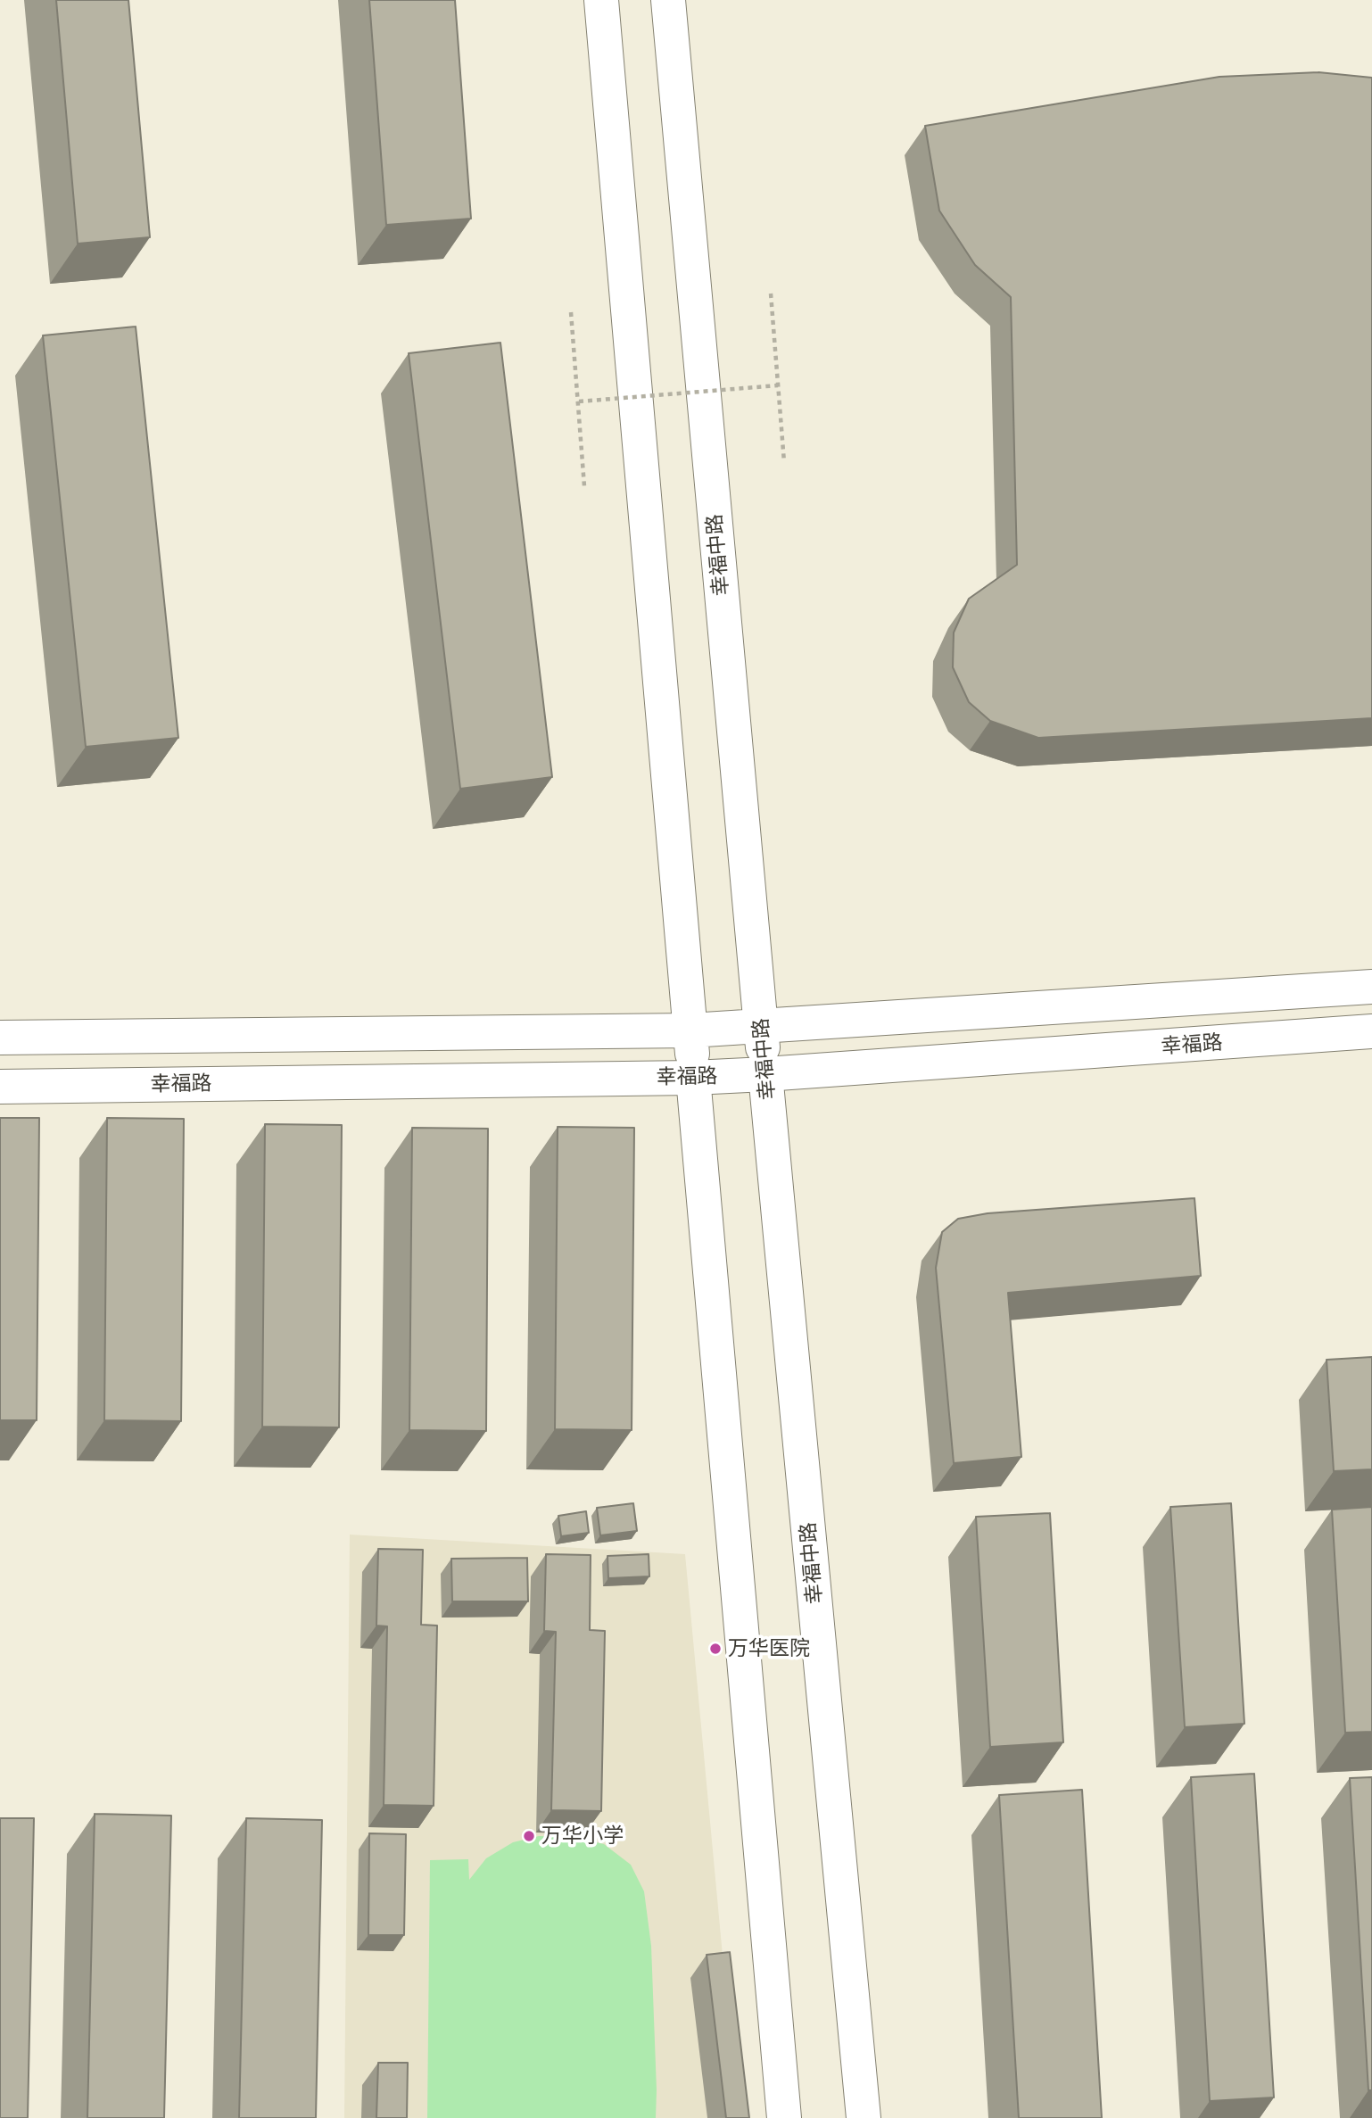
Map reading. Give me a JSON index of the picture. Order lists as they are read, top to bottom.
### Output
{
  "streets": {
    "main road": ["幸福中路", "幸福路"]
  },
  "crossings": [
    ["幸福中路", "幸福路"]
  ],
  "places": ["万华医院", "万华小学"]
}
